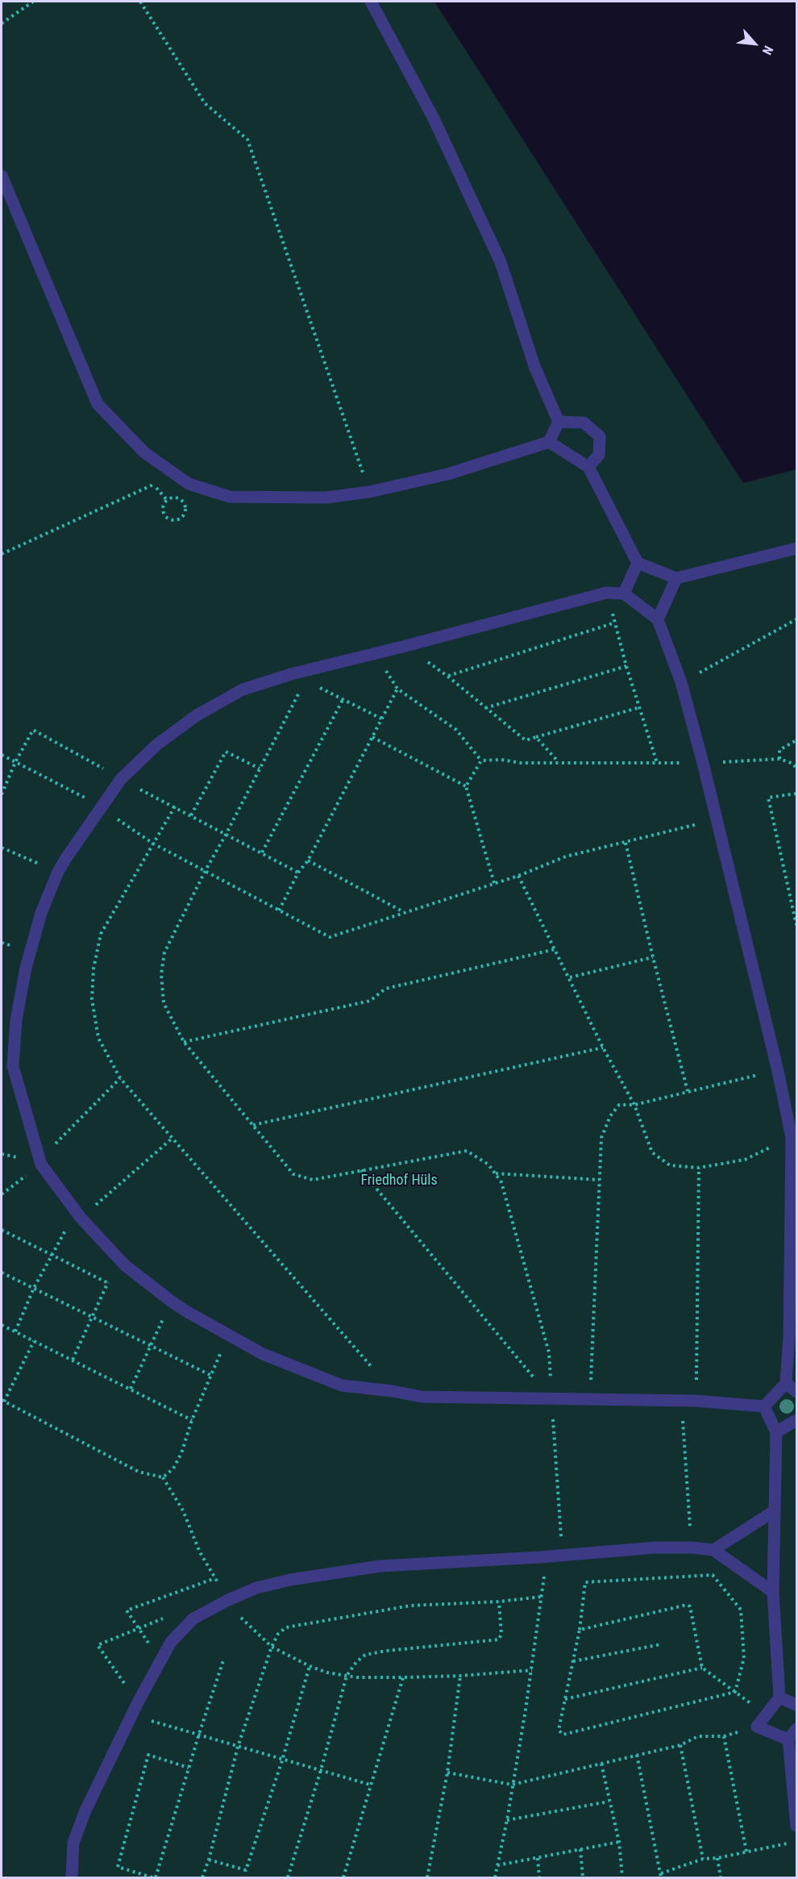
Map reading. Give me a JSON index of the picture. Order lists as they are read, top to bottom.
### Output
{
  "parks": ["Friedhof Hüls"],
  "north": "bottom right"
}
